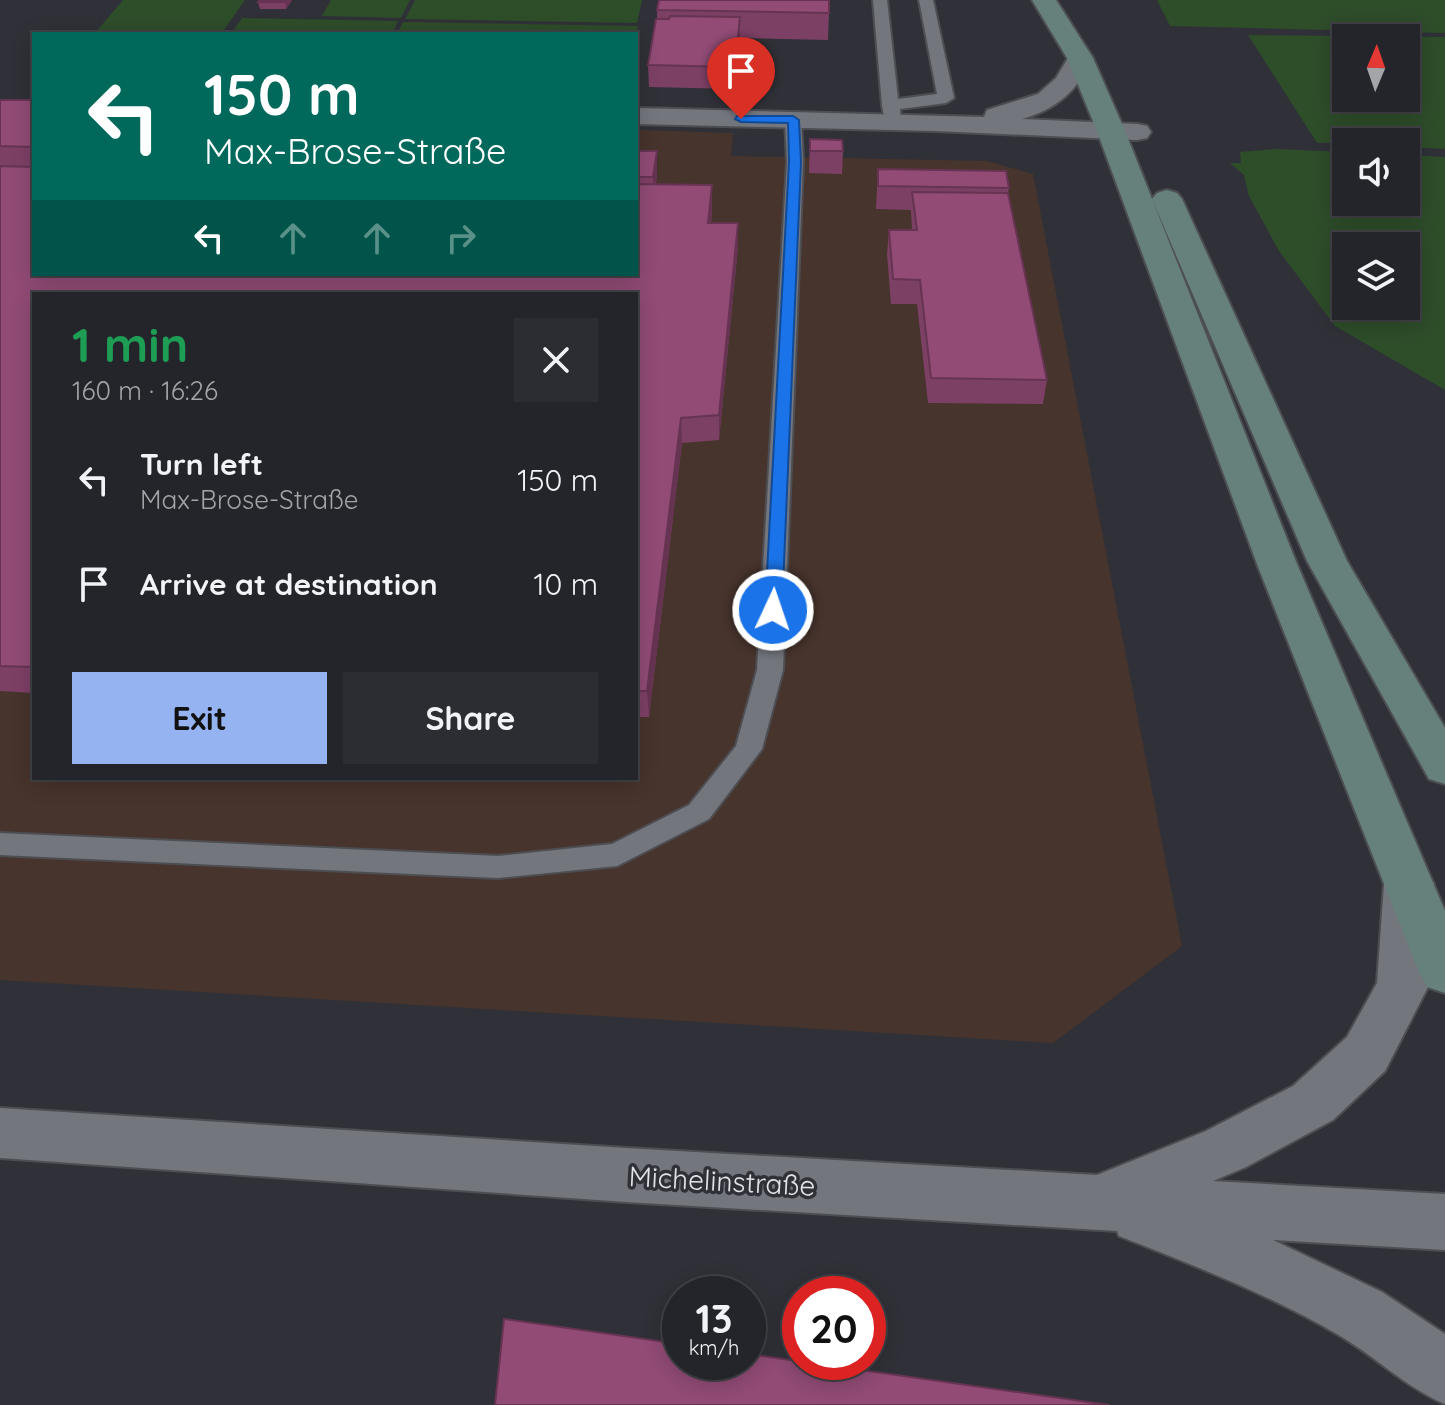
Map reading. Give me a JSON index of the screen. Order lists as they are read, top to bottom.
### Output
{
  "streets": {
    "street": ["Michelinstraße"]
  },
  "north": "top",
  "page": {
    "turn": ["150 m", "Max-Brose-Straße"],
    "heading": ["1 min", "160 m · 16:26"],
    "list": [
      {
        "name": "Turn left",
        "note": "Max-Brose-Straße",
        "value": "150 m"
      },
      {
        "name": "Arrive at destination",
        "value": "10 m"
      }
    ],
    "buttons": ["Exit", "Share"],
    "speed": "13 km/h",
    "limit": "20"
  }
}
